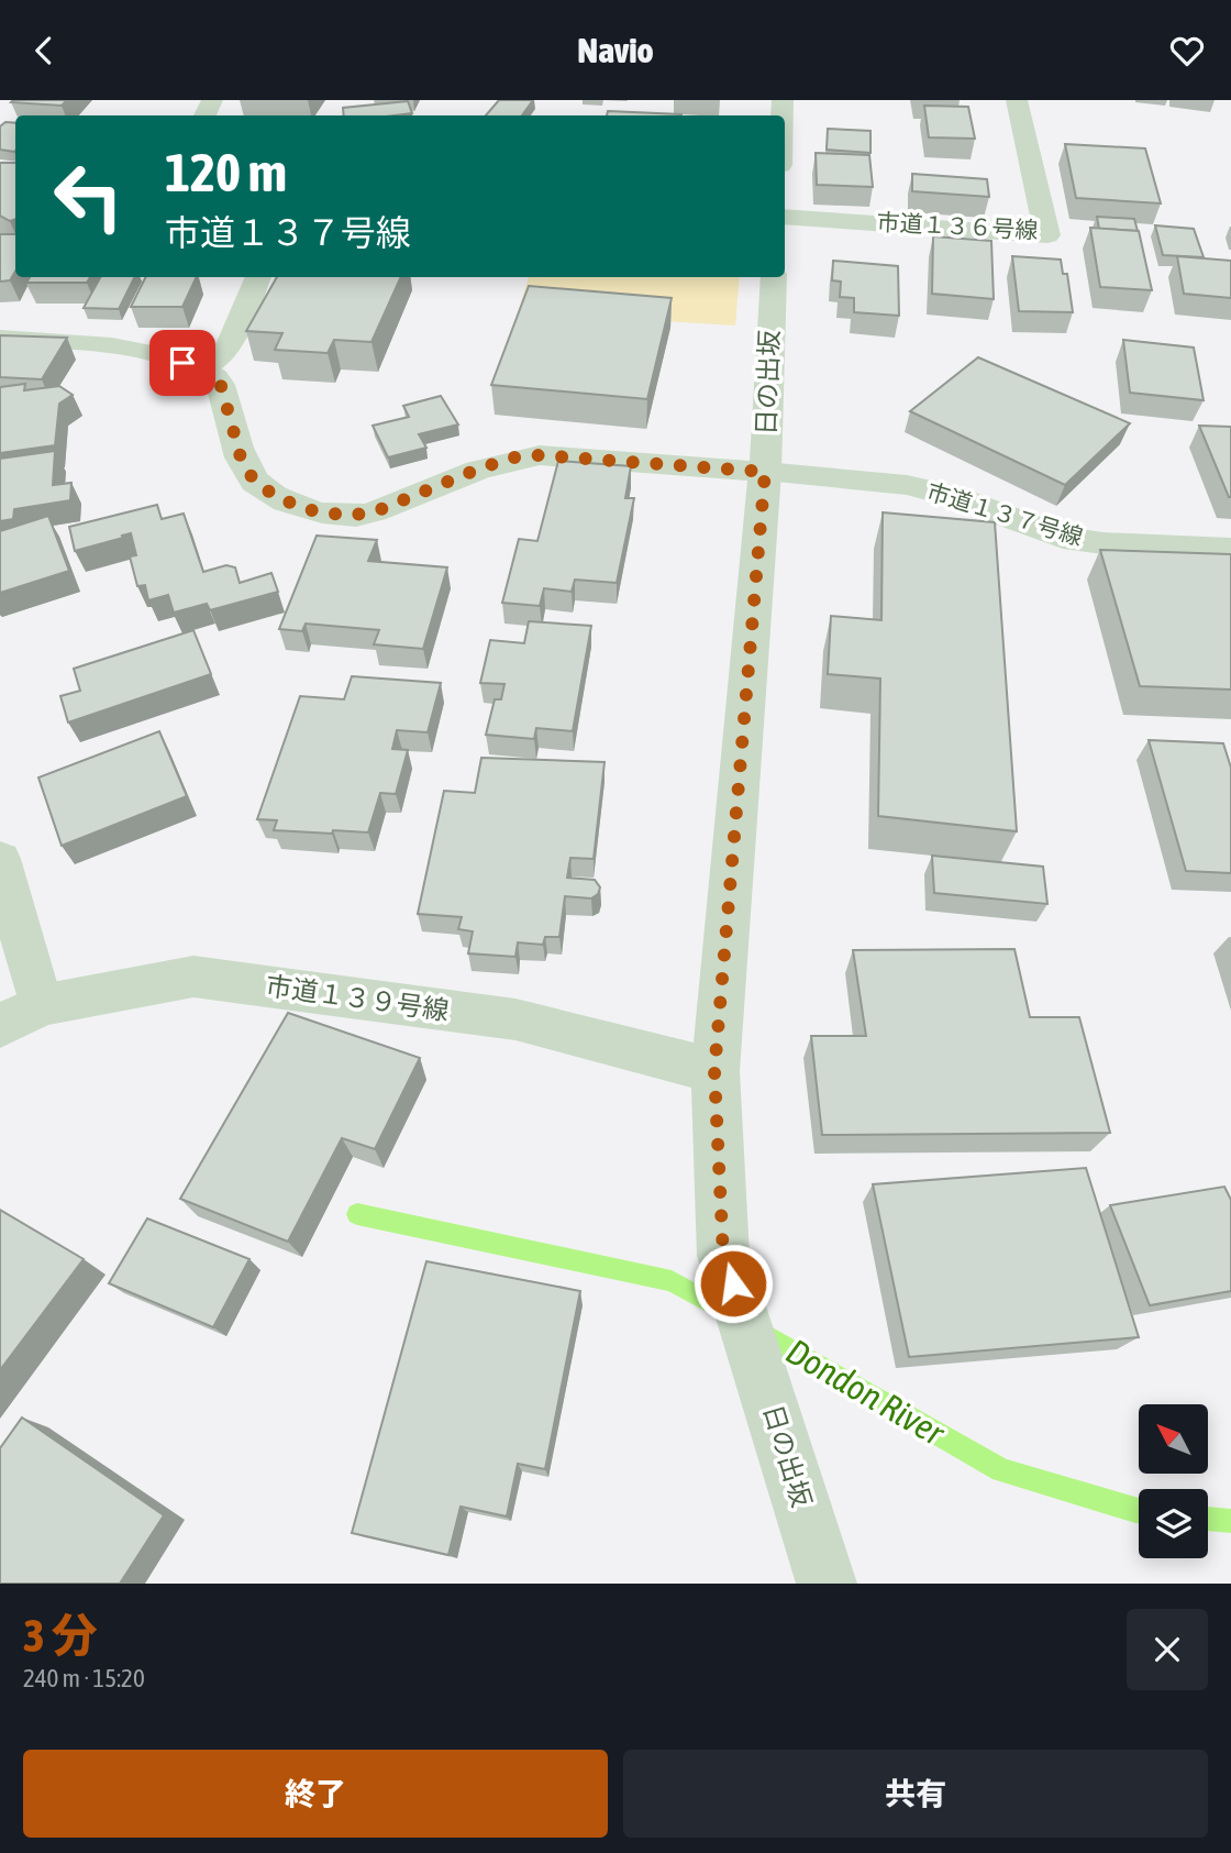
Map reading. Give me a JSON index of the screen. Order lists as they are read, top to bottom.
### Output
{
  "streets": {
    "street": [
      "市道１３６号線",
      "日の出坂",
      "市道１３７号線",
      "市道１３９号線"
    ]
  },
  "crossings": [
    ["日の出坂", "市道１３７号線"],
    ["日の出坂", "市道１３９号線"]
  ],
  "water": ["Dondon River"],
  "north": "top left",
  "page": {
    "header": "Navio",
    "turn": ["120 m", "市道１３７号線"],
    "heading": ["3 分", "240 m · 15:20"],
    "buttons": ["終了", "共有"]
  }
}
